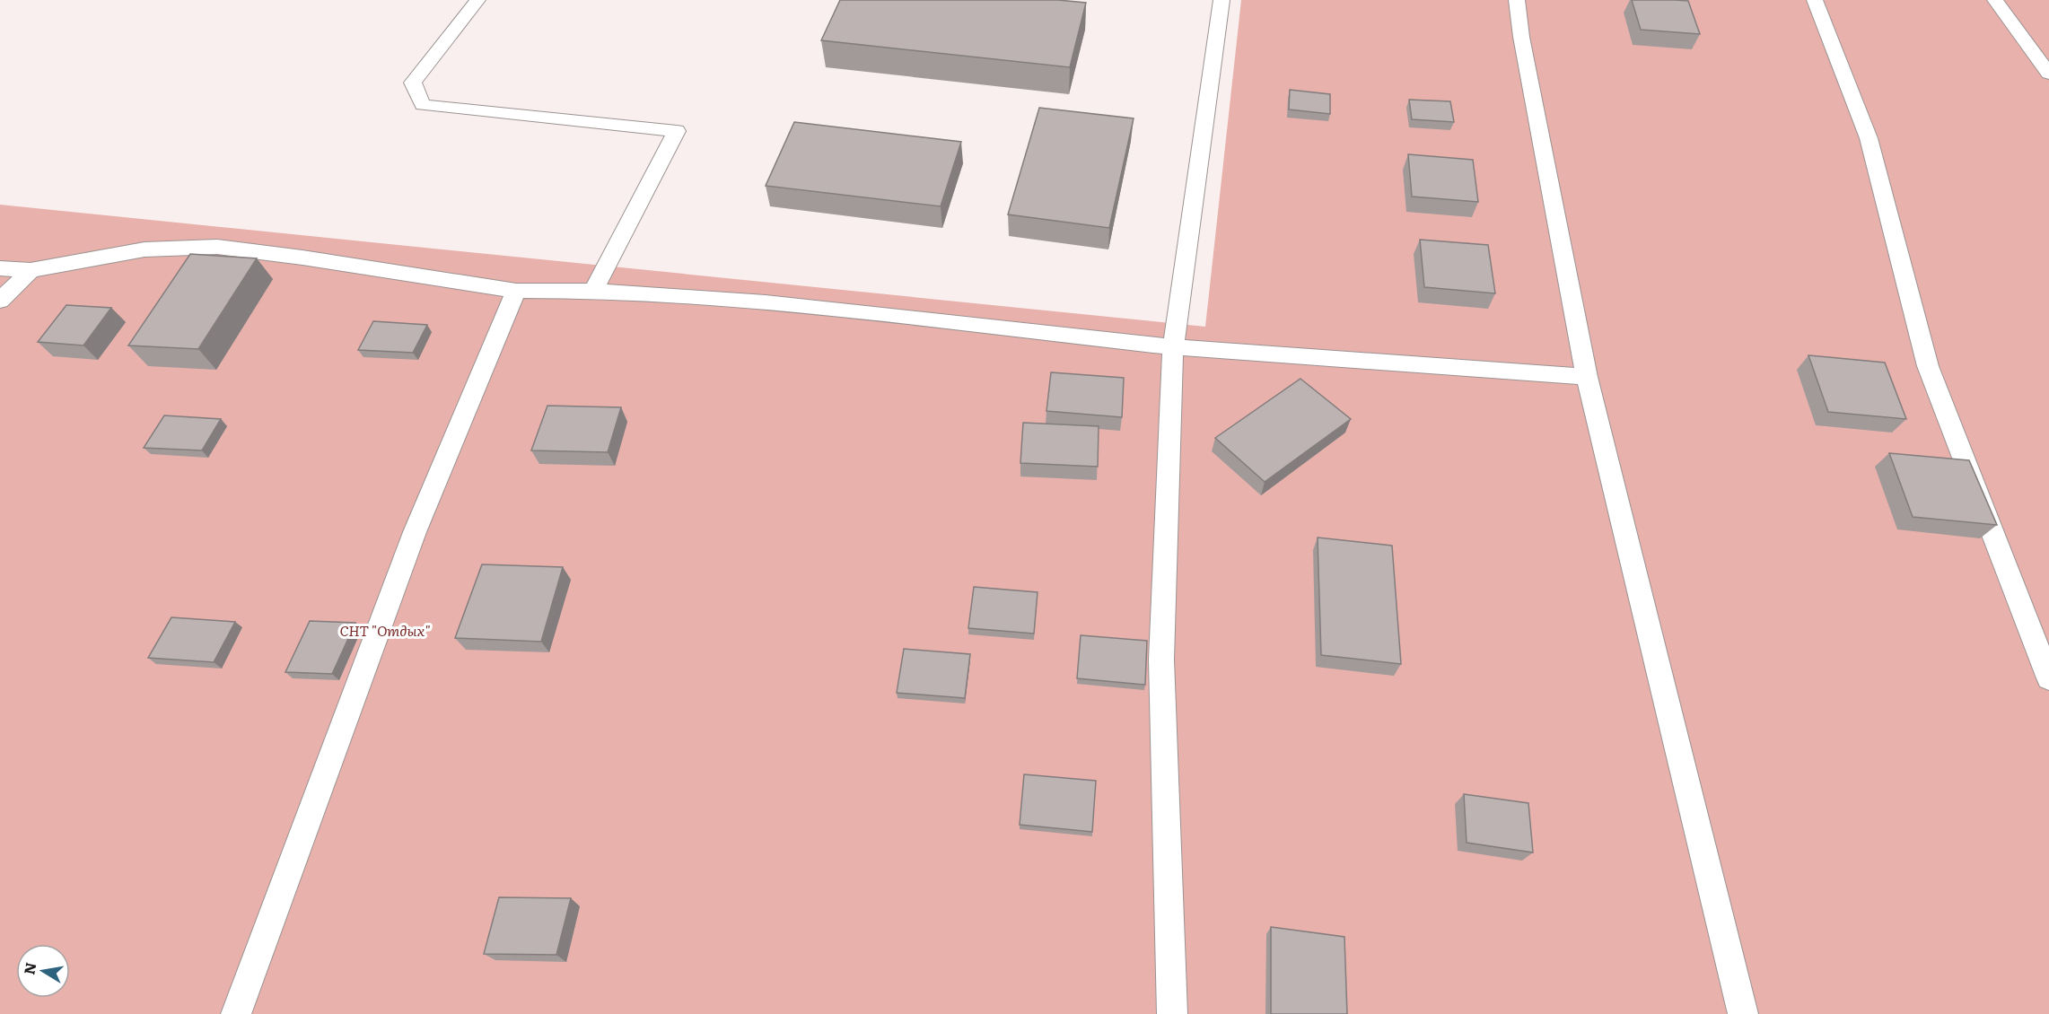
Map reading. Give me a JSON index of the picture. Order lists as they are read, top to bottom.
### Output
{
  "parks": ["СНТ \"Отдых\""],
  "north": "left"
}
